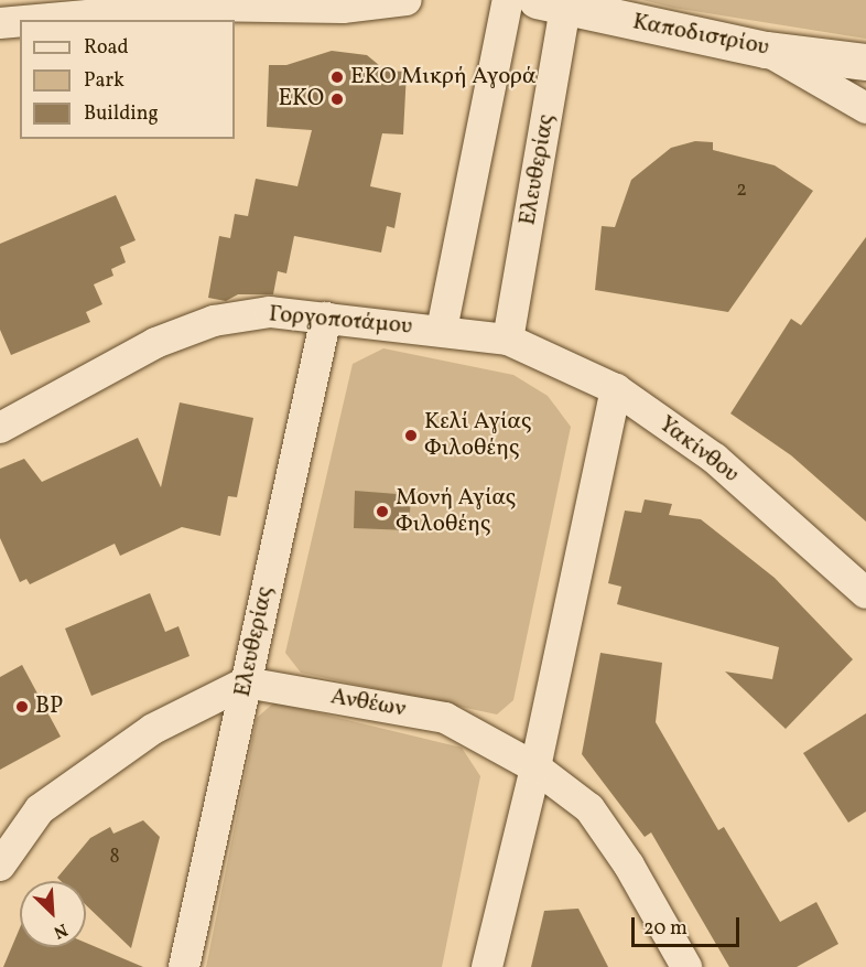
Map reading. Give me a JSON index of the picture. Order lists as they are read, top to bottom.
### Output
{
  "streets": {
    "main road": ["Καποδιστρίου"],
    "street": [
      "Ελευθερίας",
      "Γοργοποτάμου",
      "Υακίνθου",
      "Ανθέων"
    ]
  },
  "crossings": [
    ["Καποδιστρίου", "Ελευθερίας"],
    ["Ελευθερίας", "Γοργοποτάμου"],
    ["Ελευθερίας", "Υακίνθου"],
    ["Ελευθερίας", "Ανθέων"],
    ["Γοργοποτάμου", "Υακίνθου"]
  ],
  "places": [
    "ΕΚΟ Μικρή Αγορά",
    "EKO",
    "Κελί Αγίας Φιλοθέης",
    "Μονή Αγίας Φιλοθέης",
    "BP"
  ],
  "house_numbers": ["2", "8"],
  "legend": ["Road", "Park", "Building"],
  "scale_bar": "20 m",
  "north": "bottom right"
}
